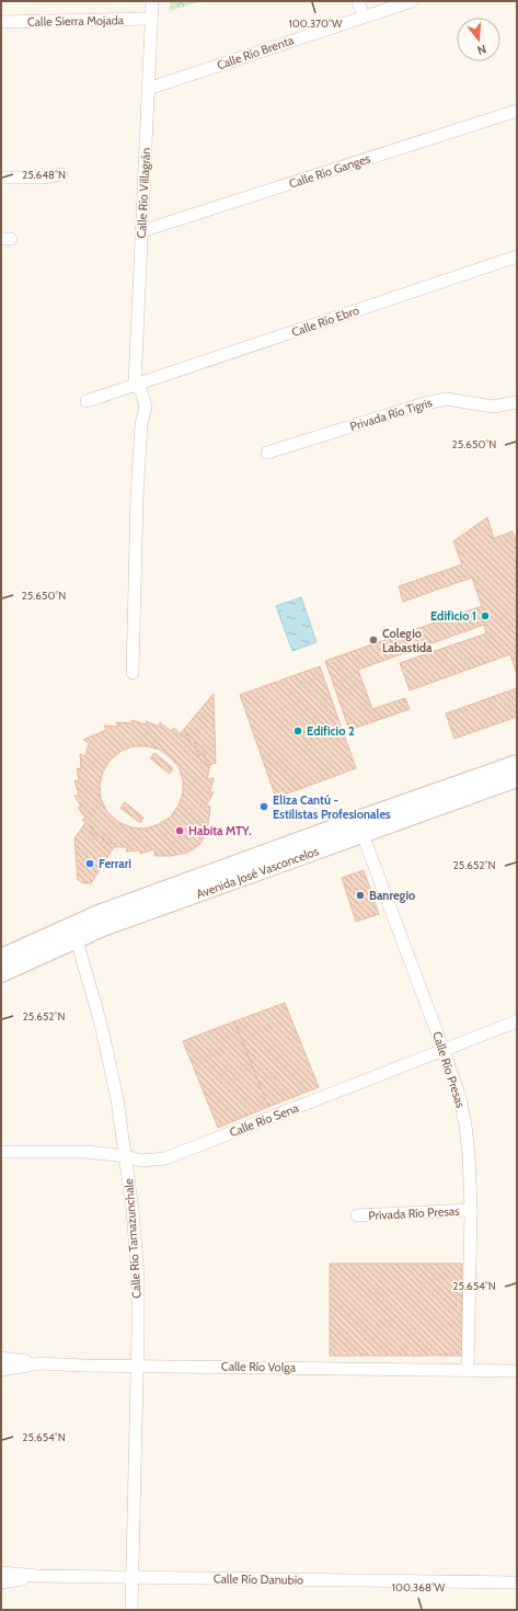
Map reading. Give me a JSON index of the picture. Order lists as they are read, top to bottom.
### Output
{
  "streets": {
    "main road": ["Avenida José Vasconcelos"],
    "street": [
      "Calle Sierra Mojada",
      "Calle Río Brenta",
      "Calle Río Ganges",
      "Calle Río Villagrán",
      "Calle Río Ebro",
      "Privada Río Tigris",
      "Calle Río Presas",
      "Calle Río Sena",
      "Privada Río Presas",
      "Calle Río Tamazunchale",
      "Calle Río Volga",
      "Calle Río Danubio"
    ]
  },
  "crossings": [
    ["Calle Sierra Mojada", "Calle Río Villagrán"],
    ["Calle Río Brenta", "Calle Río Villagrán"],
    ["Calle Río Ganges", "Calle Río Villagrán"],
    ["Calle Río Villagrán", "Calle Río Ebro"],
    ["Avenida José Vasconcelos", "Calle Río Presas"],
    ["Avenida José Vasconcelos", "Calle Río Tamazunchale"],
    ["Calle Río Presas", "Calle Río Sena"],
    ["Calle Río Presas", "Privada Río Presas"],
    ["Calle Río Presas", "Calle Río Volga"],
    ["Calle Río Sena", "Calle Río Tamazunchale"],
    ["Calle Río Tamazunchale", "Calle Río Volga"],
    ["Calle Río Tamazunchale", "Calle Río Danubio"]
  ],
  "places": [
    "Edificio 1",
    "Colegio Labastida",
    "Edificio 2",
    "Eliza Cantú - Estilistas Profesionales",
    "Habita MTY.",
    "Ferrari",
    "Banregio"
  ],
  "north": "bottom",
  "coordinates": [
    "100.370°W",
    "25.648°N",
    "25.650°N",
    "25.652°N",
    "25.654°N",
    "100.368°W"
  ]
}
